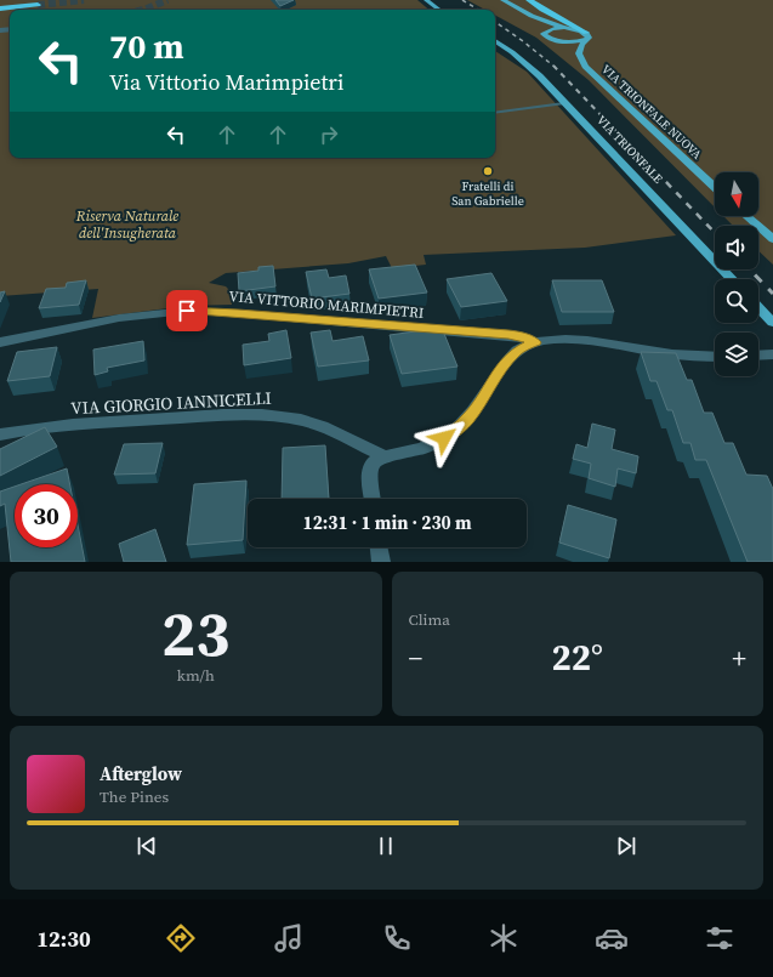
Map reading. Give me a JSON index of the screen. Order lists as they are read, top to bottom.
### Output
{
  "streets": {
    "main road": ["VIA TRIONFALE NUOVA", "VIA TRIONFALE"],
    "street": ["VIA VITTORIO MARIMPIETRI", "VIA GIORGIO IANNICELLI"]
  },
  "parks": ["Riserva Naturale dell'Insugherata"],
  "places": ["Fratelli di San Gabrielle"],
  "north": "bottom",
  "page": {
    "turn": ["70 m", "Via Vittorio Marimpietri"],
    "limit": "30",
    "trip": "12:31 · 1 min · 230 m",
    "tile": [
      ["23", "km/h"],
      "Clima"
    ],
    "heat": ["−", "22°", "+"],
    "song": ["Afterglow", "The Pines"],
    "tabs": "12:30"
  }
}
